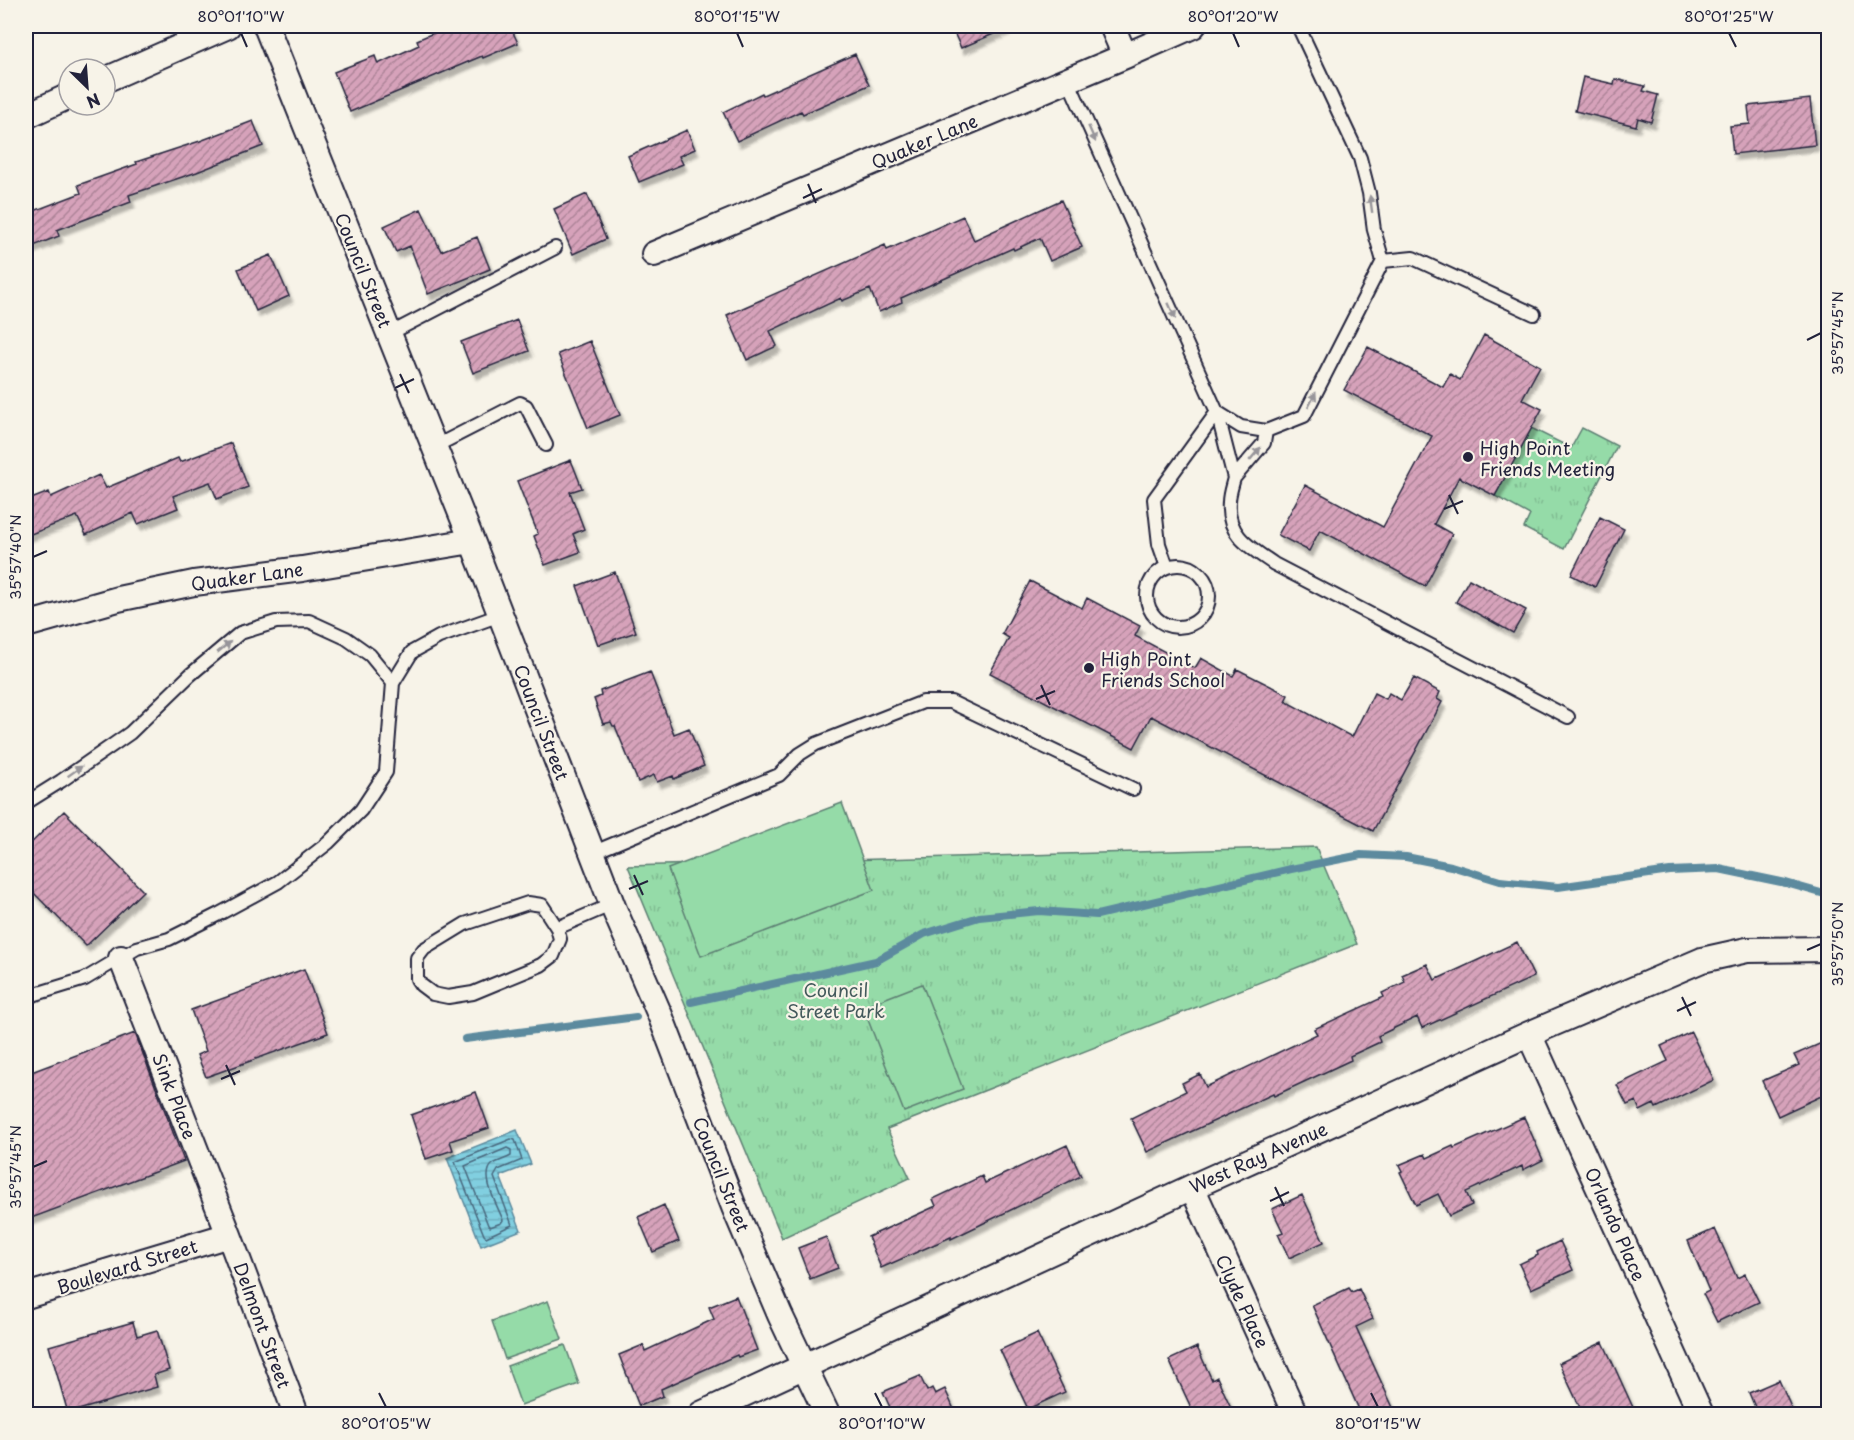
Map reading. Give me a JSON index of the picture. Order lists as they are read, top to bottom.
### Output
{
  "streets": {
    "street": [
      "Quaker Lane",
      "Council Street",
      "Sink Place",
      "West Ray Avenue",
      "Orlando Place",
      "Boulevard Street",
      "Clyde Place",
      "Delmont Street"
    ]
  },
  "crossings": [
    ["Quaker Lane", "Council Street"],
    ["Council Street", "West Ray Avenue"],
    ["Sink Place", "Boulevard Street"],
    ["Sink Place", "Delmont Street"],
    ["West Ray Avenue", "Orlando Place"],
    ["West Ray Avenue", "Clyde Place"],
    ["Boulevard Street", "Delmont Street"]
  ],
  "parks": ["Council Street Park"],
  "places": ["High Point Friends Meeting", "High Point Friends School"],
  "north": "bottom right",
  "coordinates": [
    "80°01'10\"W",
    "80°01'15\"W",
    "80°01'20\"W",
    "80°01'25\"W",
    "35°57'45\"N",
    "35°57'40\"N",
    "35°57'50\"N",
    "80°01'05\"W"
  ]
}
